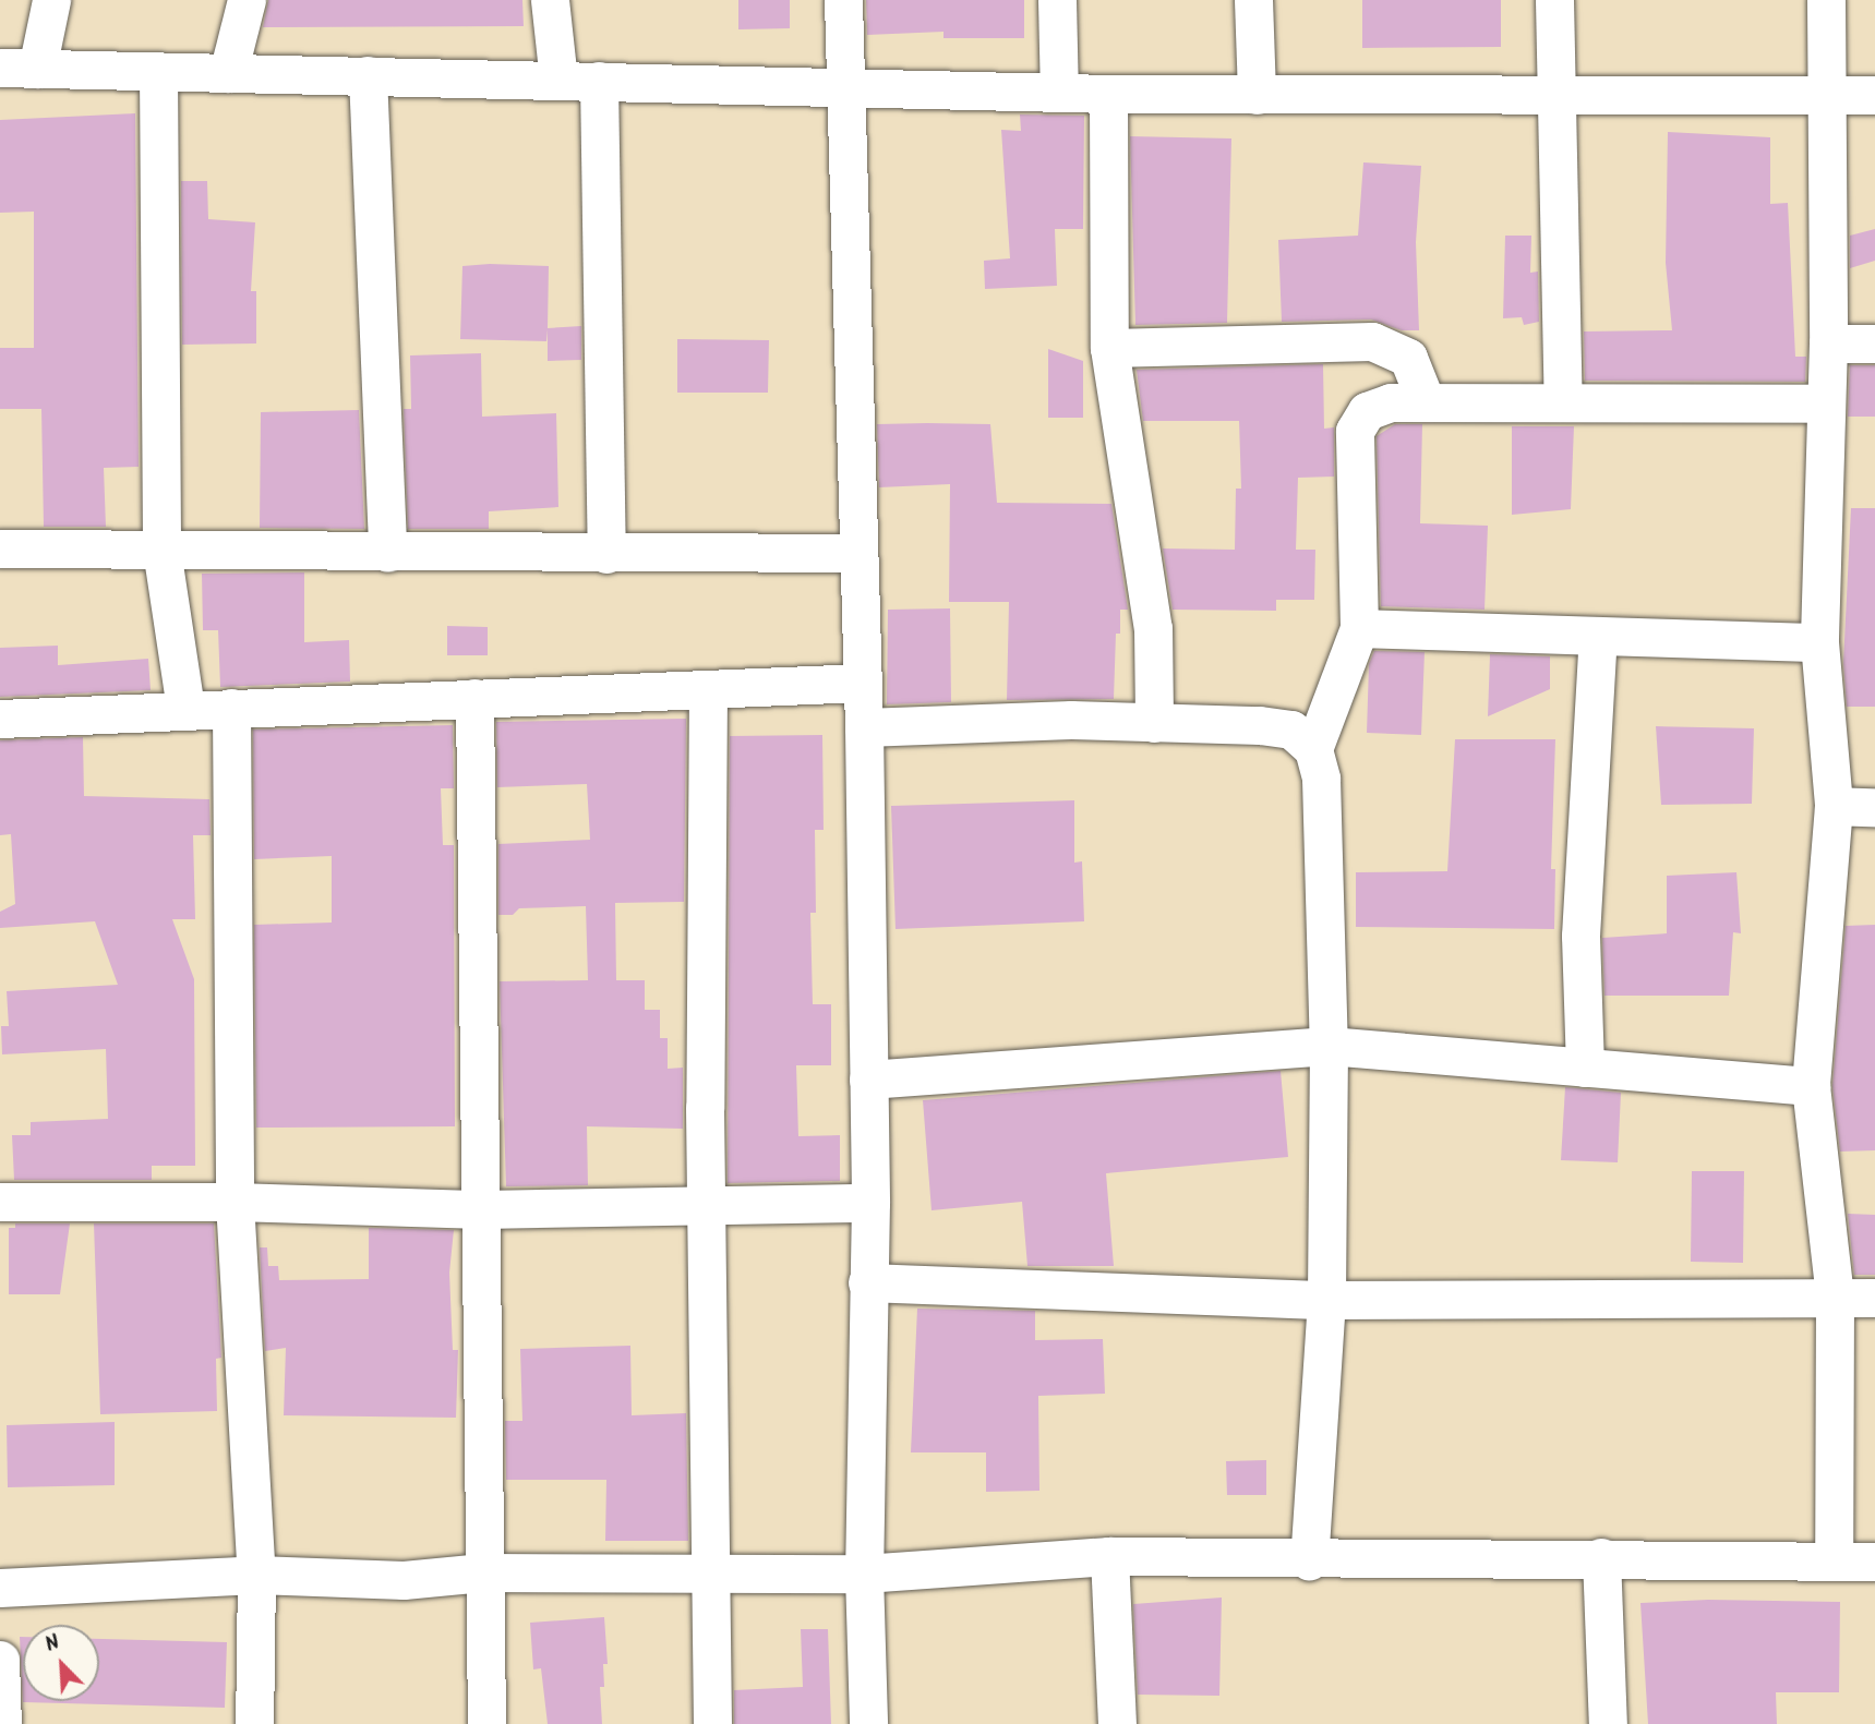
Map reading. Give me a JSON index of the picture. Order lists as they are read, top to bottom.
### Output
{
  "north": "top left"
}
